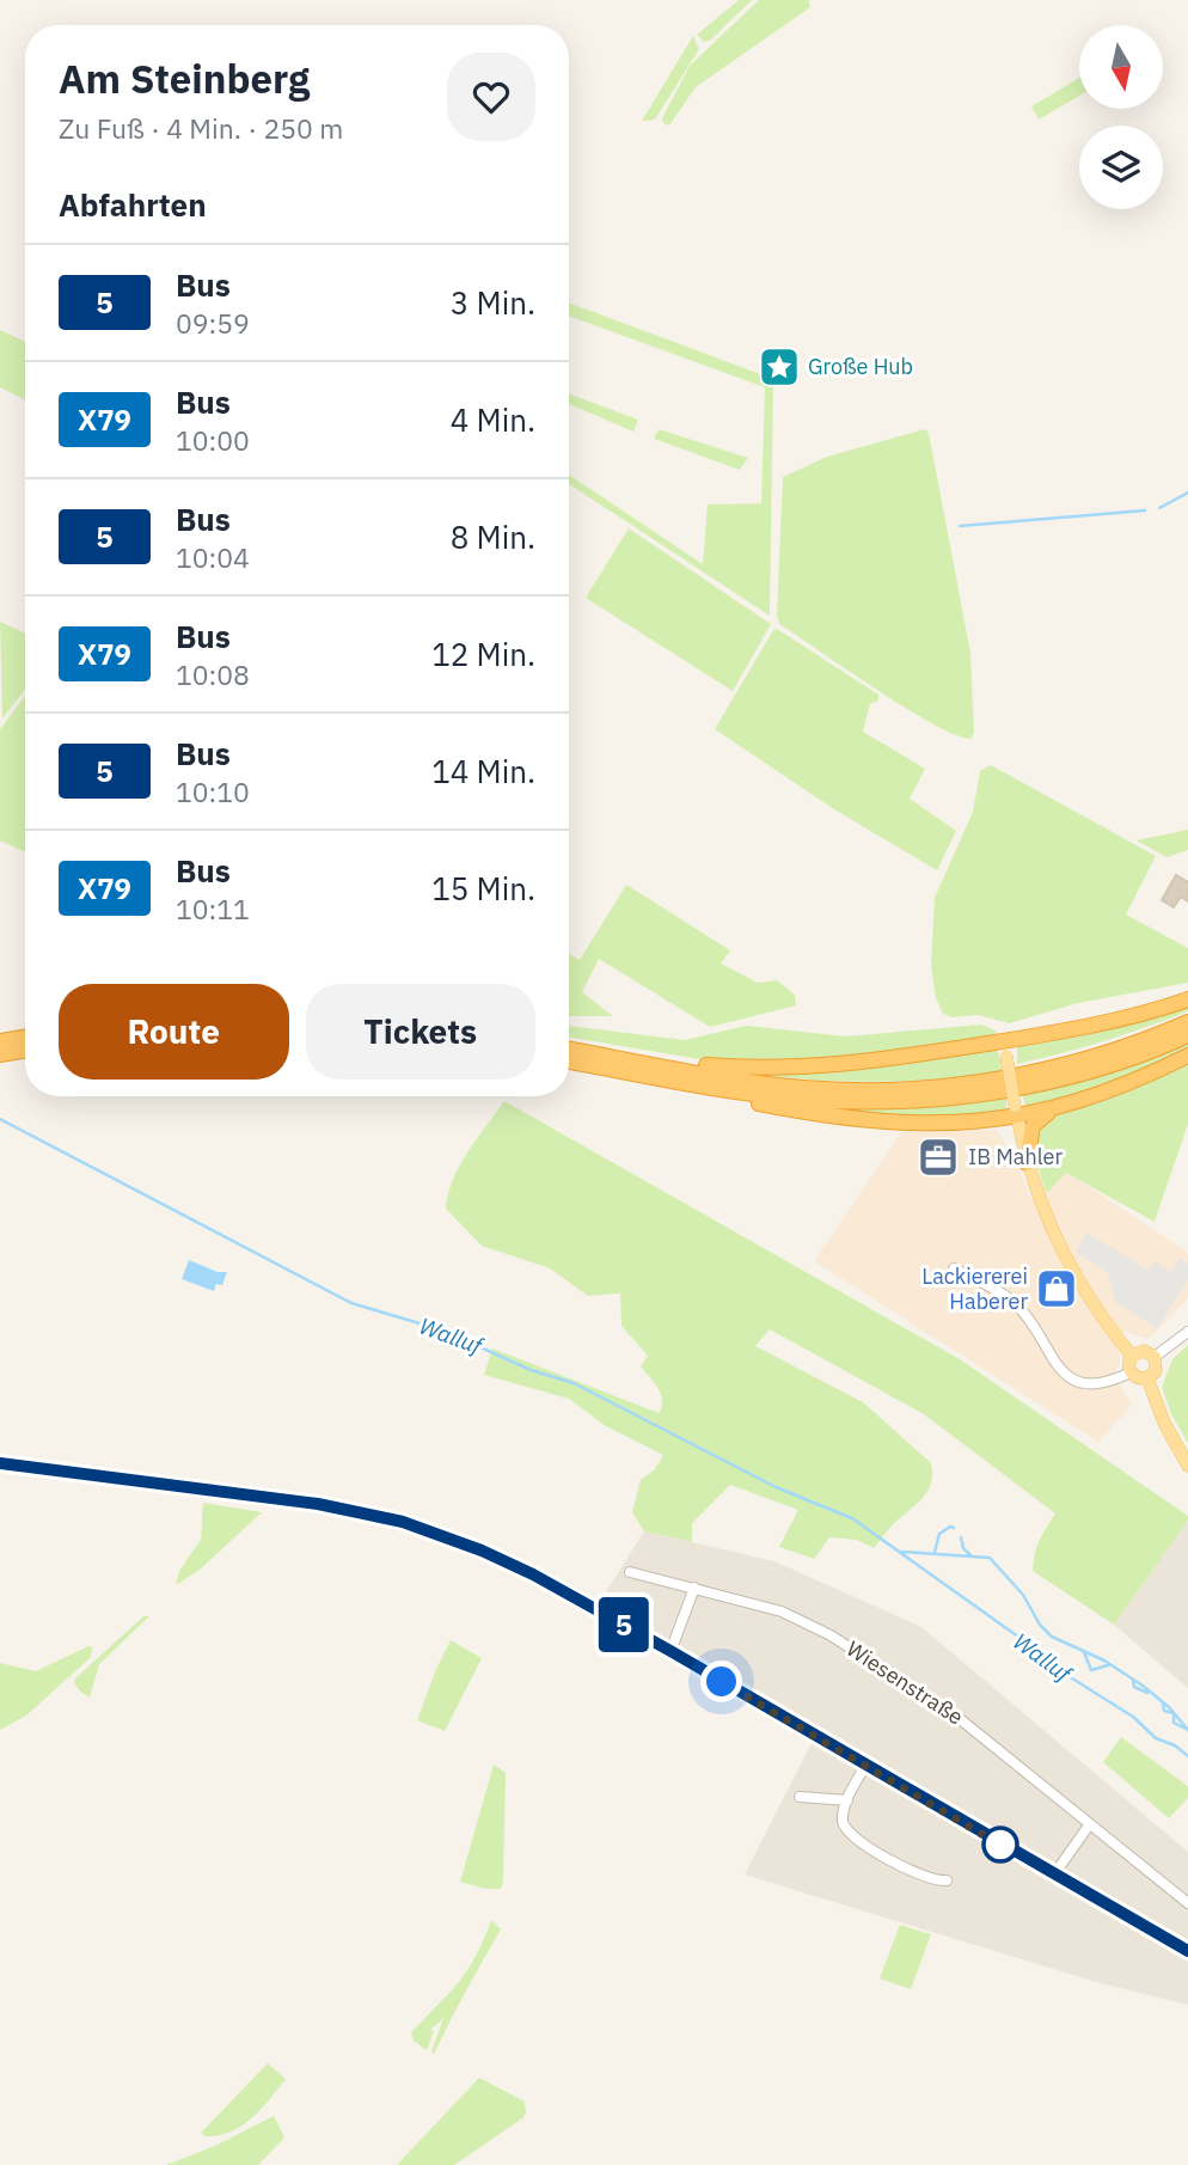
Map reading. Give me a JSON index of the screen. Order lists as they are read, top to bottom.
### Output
{
  "streets": {
    "street": ["Wiesenstraße"]
  },
  "water": ["Walluf"],
  "places": {
    "place": ["Große Hub"],
    "office": ["IB Mahler"],
    "shop": ["Lackiererei Haberer"]
  },
  "lines": ["bus line 5"],
  "north": "bottom",
  "page": {
    "on_map": "5",
    "heading": [
      ["Am Steinberg", "Zu Fuß · 4 Min. · 250 m"],
      "Abfahrten"
    ],
    "list": [
      {
        "mark": "5",
        "name": "Bus",
        "note": "09:59",
        "value": "3 Min."
      },
      {
        "mark": "X79",
        "name": "Bus",
        "note": "10:00",
        "value": "4 Min."
      },
      {
        "mark": "5",
        "name": "Bus",
        "note": "10:04",
        "value": "8 Min."
      },
      {
        "mark": "X79",
        "name": "Bus",
        "note": "10:08",
        "value": "12 Min."
      },
      {
        "mark": "5",
        "name": "Bus",
        "note": "10:10",
        "value": "14 Min."
      },
      {
        "mark": "X79",
        "name": "Bus",
        "note": "10:11",
        "value": "15 Min."
      }
    ],
    "buttons": ["Route", "Tickets"]
  }
}
